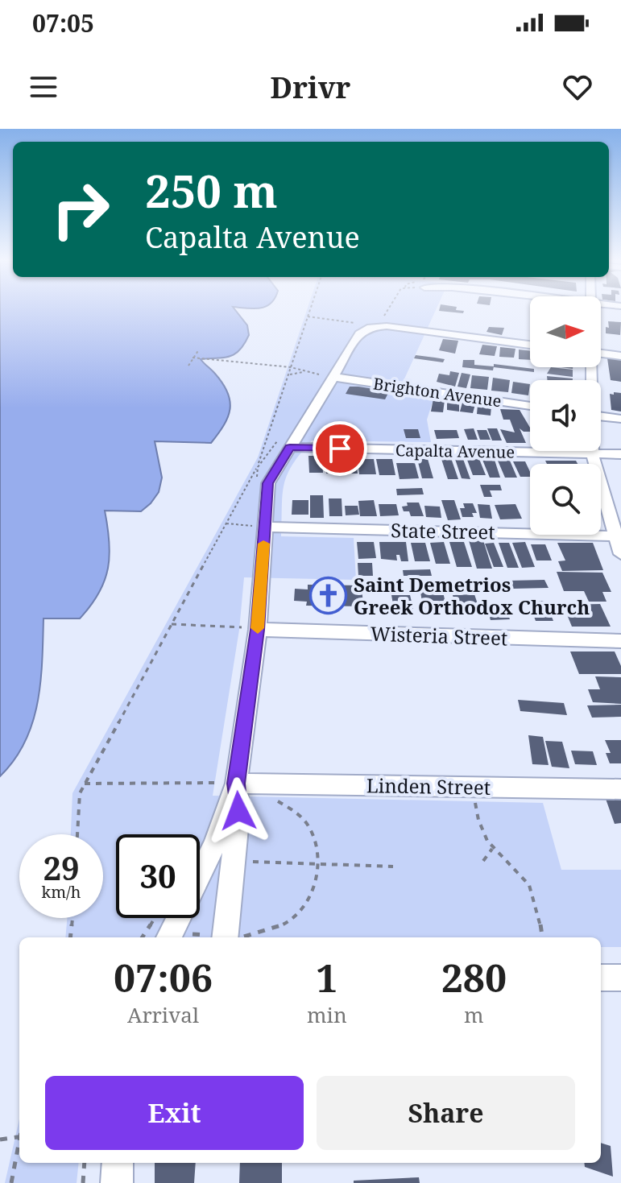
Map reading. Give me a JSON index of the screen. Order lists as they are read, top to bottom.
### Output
{
  "streets": {
    "street": [
      "Brighton Avenue",
      "Capalta Avenue",
      "State Street",
      "Wisteria Street",
      "Linden Street"
    ]
  },
  "places": {
    "church": ["Saint Demetrios Greek Orthodox Church"]
  },
  "north": "right",
  "page": {
    "status": "07:05",
    "header": "Drivr",
    "turn": ["250 m", "Capalta Avenue"],
    "speed": "29 km/h",
    "limit": "30",
    "eta": [
      "07:06",
      "Arrival",
      "1",
      "min",
      "280",
      "m"
    ],
    "buttons": ["Exit", "Share"]
  }
}
